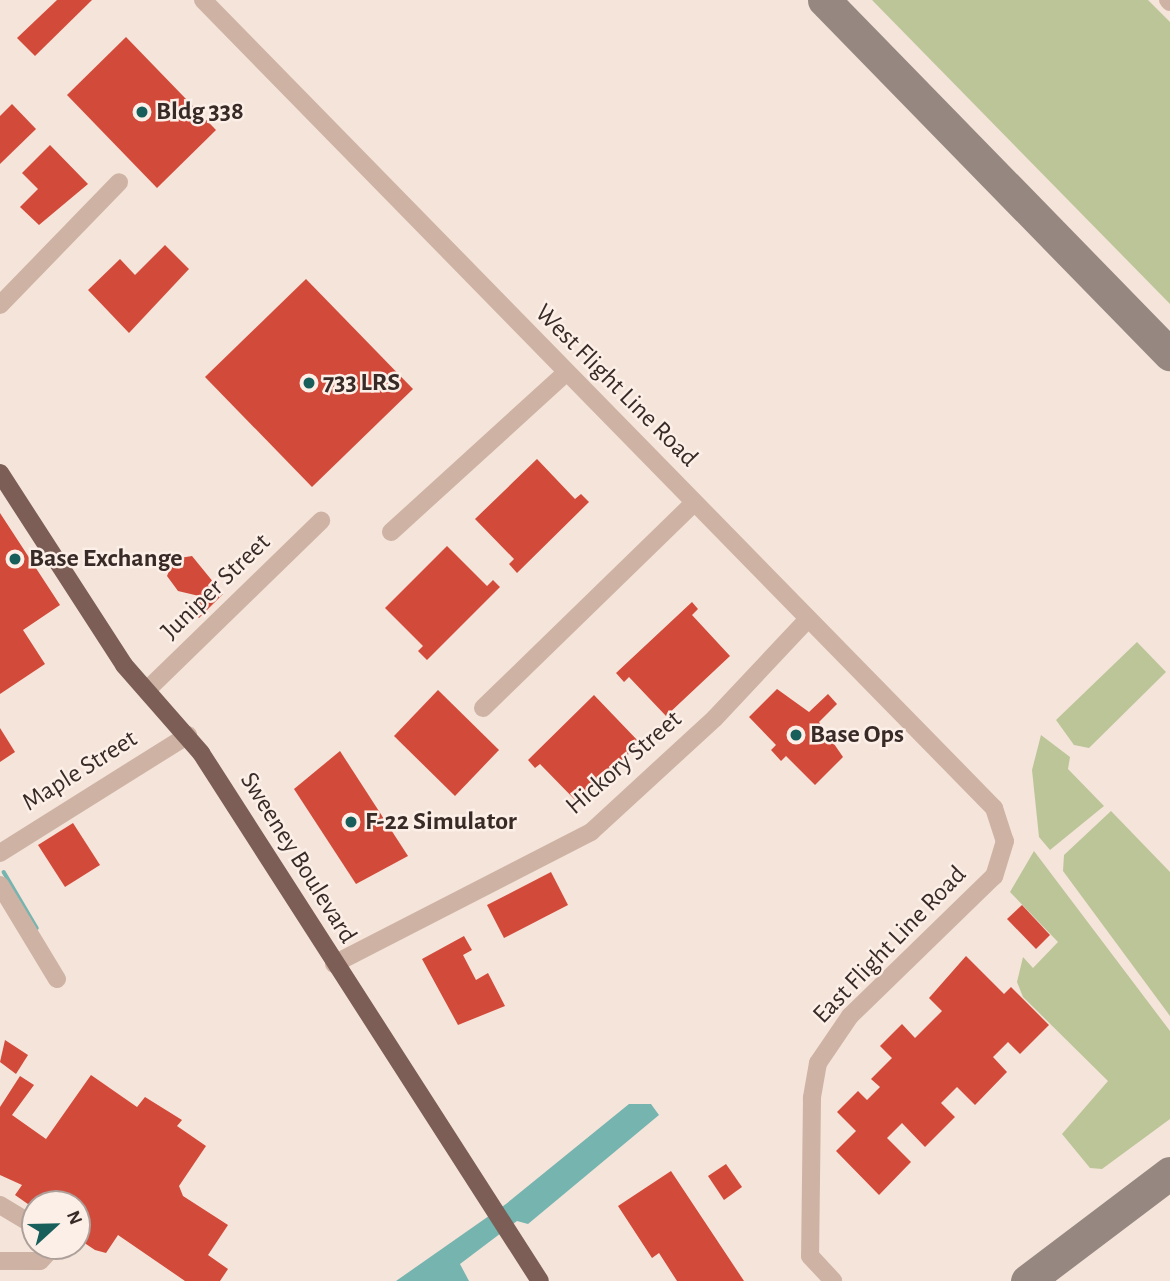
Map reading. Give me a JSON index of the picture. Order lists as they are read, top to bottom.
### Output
{
  "streets": {
    "main road": ["Sweeney Boulevard"],
    "street": [
      "West Flight Line Road",
      "Juniper Street",
      "Hickory Street",
      "Maple Street",
      "East Flight Line Road"
    ]
  },
  "crossings": [
    ["West Flight Line Road", "Hickory Street"],
    ["West Flight Line Road", "East Flight Line Road"],
    ["Juniper Street", "Sweeney Boulevard"],
    ["Hickory Street", "Sweeney Boulevard"],
    ["Maple Street", "Sweeney Boulevard"]
  ],
  "places": [
    "Bldg 338",
    "733 LRS",
    "Base Exchange",
    "Base Ops",
    "F-22 Simulator"
  ],
  "north": "right"
}
